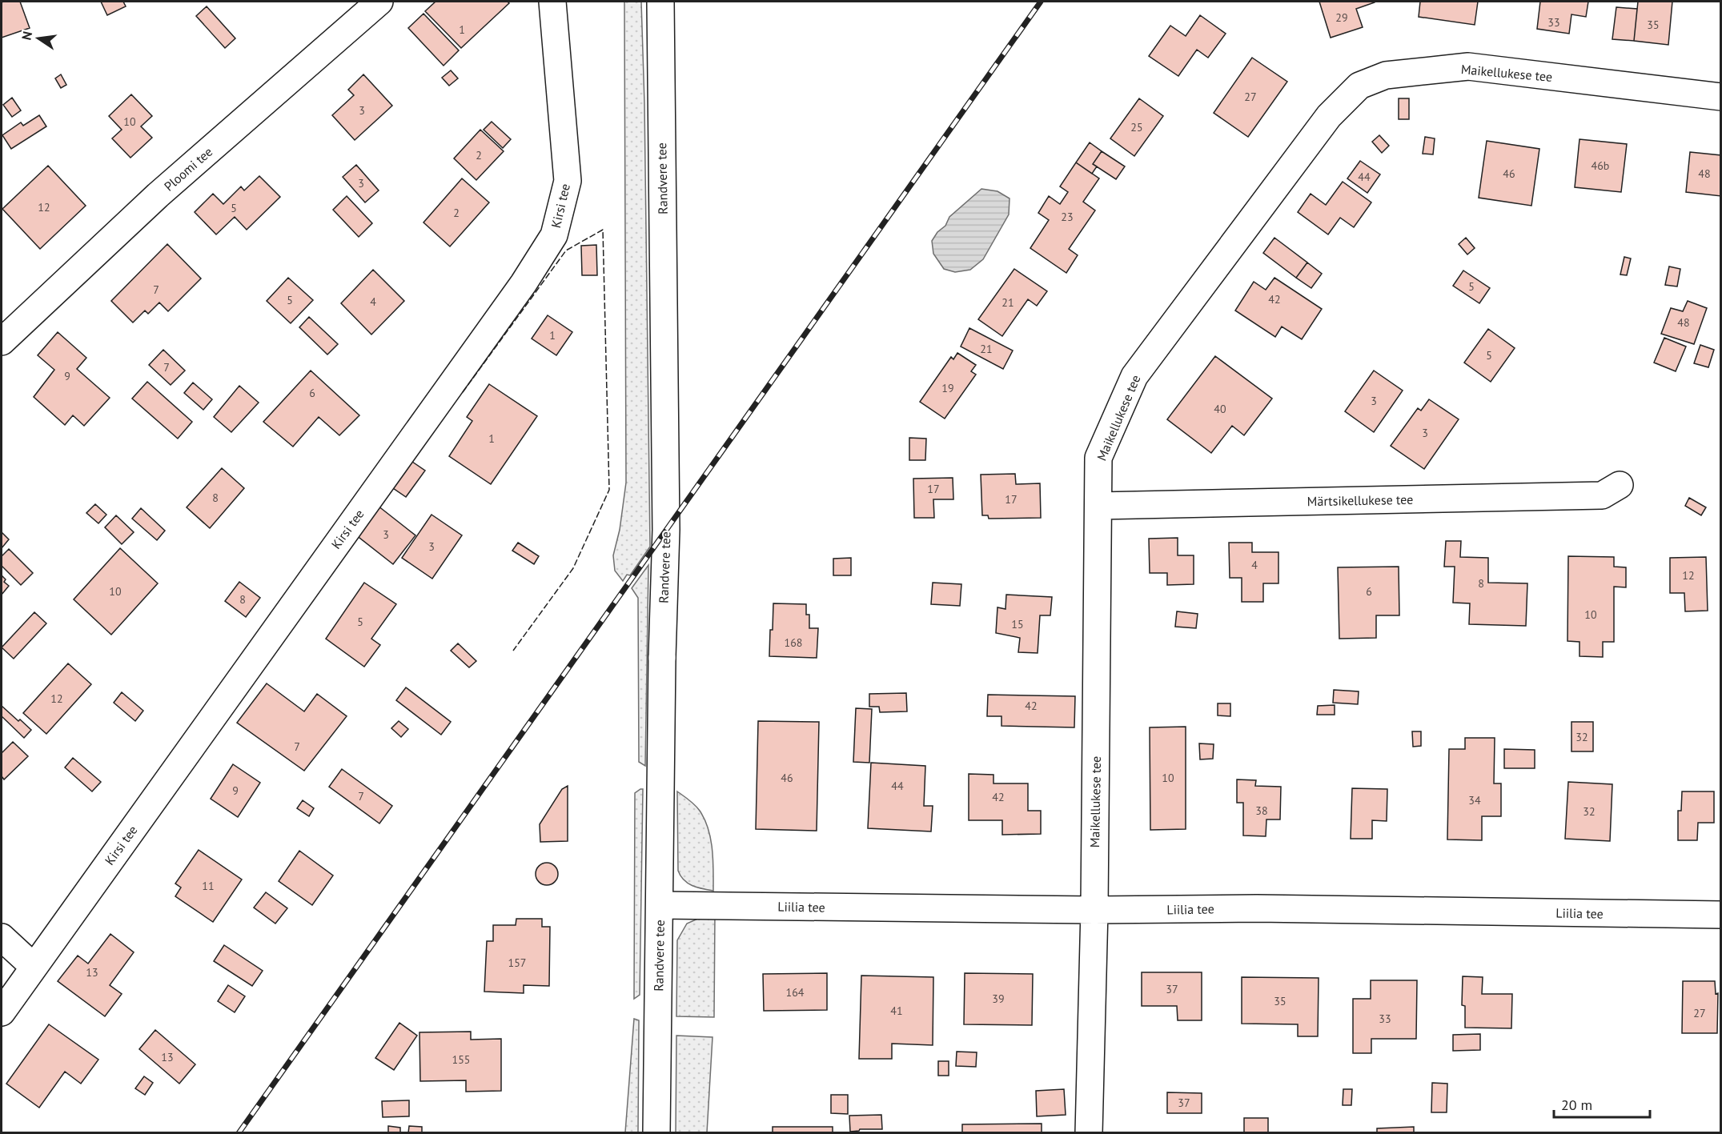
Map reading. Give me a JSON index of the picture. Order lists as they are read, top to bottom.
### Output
{
  "streets": {
    "street": [
      "Maikellukese tee",
      "Ploomi tee",
      "Randvere tee",
      "Kirsi tee",
      "Märtsikellukese tee",
      "Liilia tee"
    ]
  },
  "crossings": [
    ["Maikellukese tee", "Märtsikellukese tee"],
    ["Maikellukese tee", "Liilia tee"],
    ["Randvere tee", "Liilia tee"]
  ],
  "house_numbers": [
    "29",
    "33",
    "35",
    "1",
    "27",
    "3",
    "10",
    "25",
    "2",
    "46b",
    "46",
    "48",
    "44",
    "3",
    "12",
    "5",
    "2",
    "23",
    "5",
    "7",
    "42",
    "5",
    "4",
    "21",
    "48",
    "1",
    "21",
    "5",
    "7",
    "9",
    "19",
    "6",
    "3",
    "40",
    "3",
    "1",
    "17",
    "8",
    "17",
    "3",
    "3",
    "4",
    "12",
    "8",
    "10",
    "6",
    "8",
    "10",
    "5",
    "15",
    "168",
    "12",
    "42",
    "32",
    "7",
    "46",
    "10",
    "44",
    "9",
    "7",
    "42",
    "34",
    "38",
    "32",
    "11",
    "157",
    "13",
    "37",
    "164",
    "39",
    "35",
    "41",
    "27",
    "33",
    "13",
    "155",
    "37"
  ],
  "scale_bar": "20 m",
  "north": "left"
}
